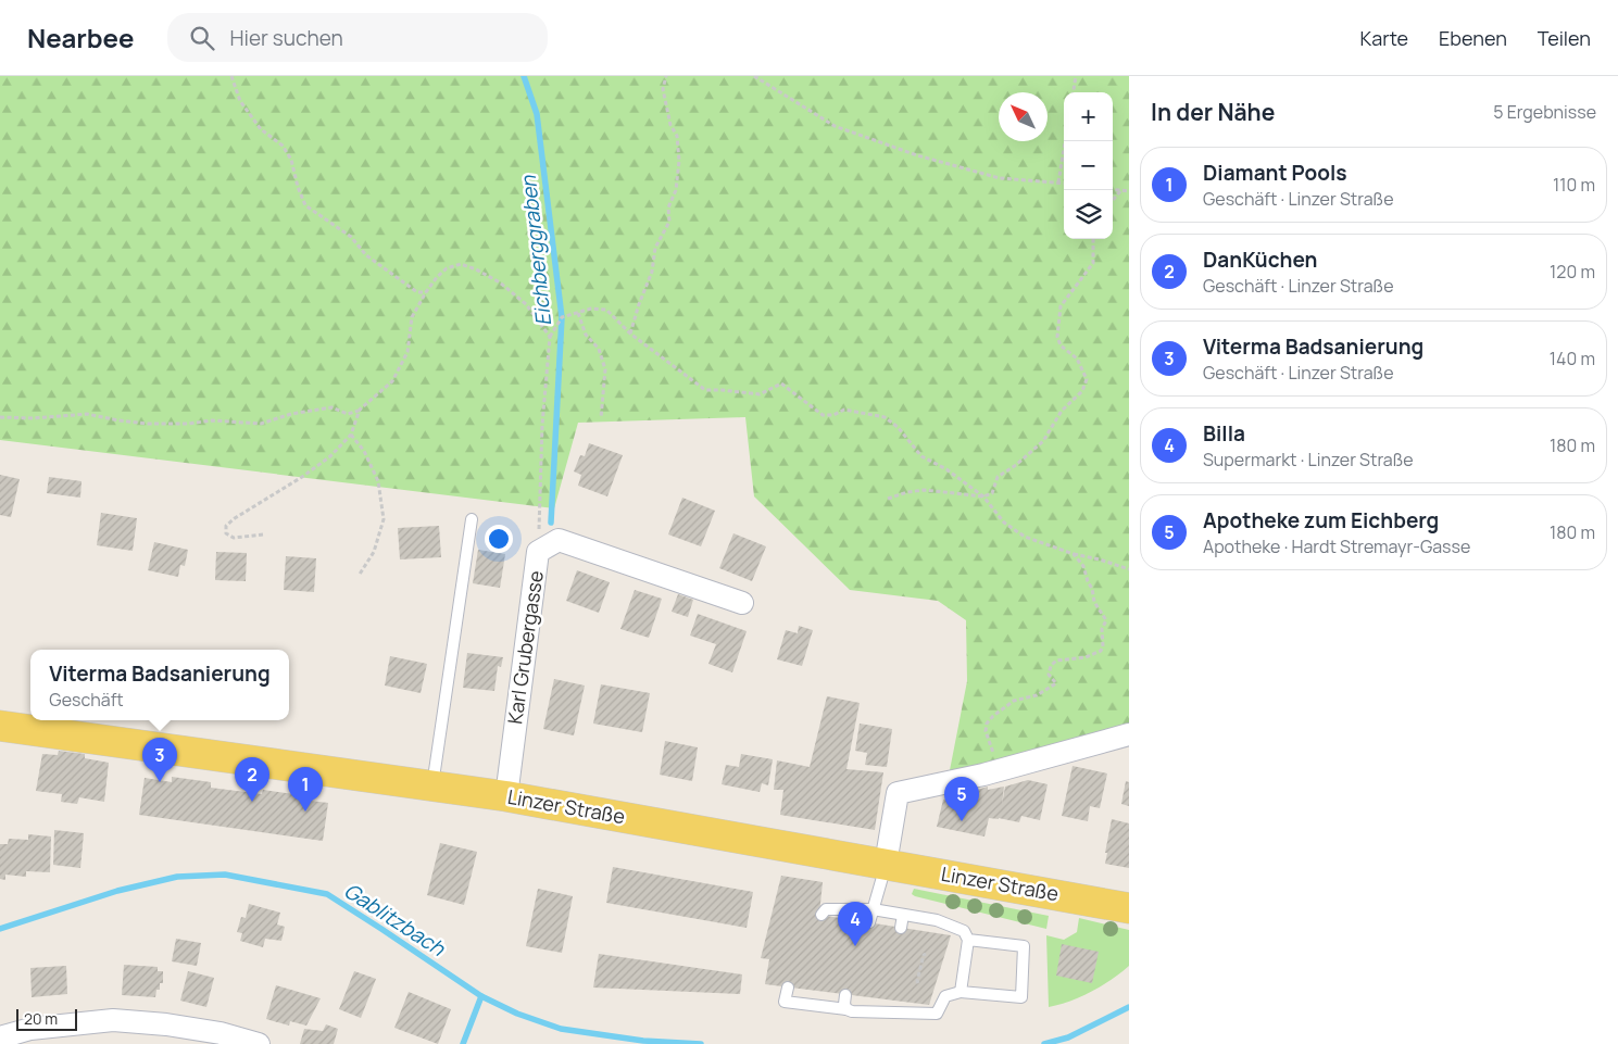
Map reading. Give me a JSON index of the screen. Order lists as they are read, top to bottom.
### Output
{
  "streets": {
    "main road": ["Linzer Straße"],
    "street": ["Karl Grubergasse"]
  },
  "crossings": [
    ["Karl Grubergasse", "Linzer Straße"]
  ],
  "water": ["Eichberggraben", "Gablitzbach"],
  "scale_bar": "20 m",
  "north": "top left",
  "page": {
    "header": "Nearbee",
    "search": "Hier suchen",
    "nav": ["Karte", "Ebenen", "Teilen"],
    "heading": ["In der Nähe", "5 Ergebnisse"],
    "map_buttons": ["+", "−"],
    "list": [
      {
        "mark": "1",
        "name": "Diamant Pools",
        "note": "Geschäft · Linzer Straße",
        "value": "110 m"
      },
      {
        "mark": "2",
        "name": "DanKüchen",
        "note": "Geschäft · Linzer Straße",
        "value": "120 m"
      },
      {
        "mark": "3",
        "name": "Viterma Badsanierung",
        "note": "Geschäft · Linzer Straße",
        "value": "140 m"
      },
      {
        "mark": "4",
        "name": "Billa",
        "note": "Supermarkt · Linzer Straße",
        "value": "180 m"
      },
      {
        "mark": "5",
        "name": "Apotheke zum Eichberg",
        "note": "Apotheke · Hardt Stremayr-Gasse",
        "value": "180 m"
      }
    ],
    "popup": ["Viterma Badsanierung", "Geschäft"],
    "pins": [
      "3",
      "2",
      "1",
      "5",
      "4"
    ],
    "scale": "20 m"
  }
}
